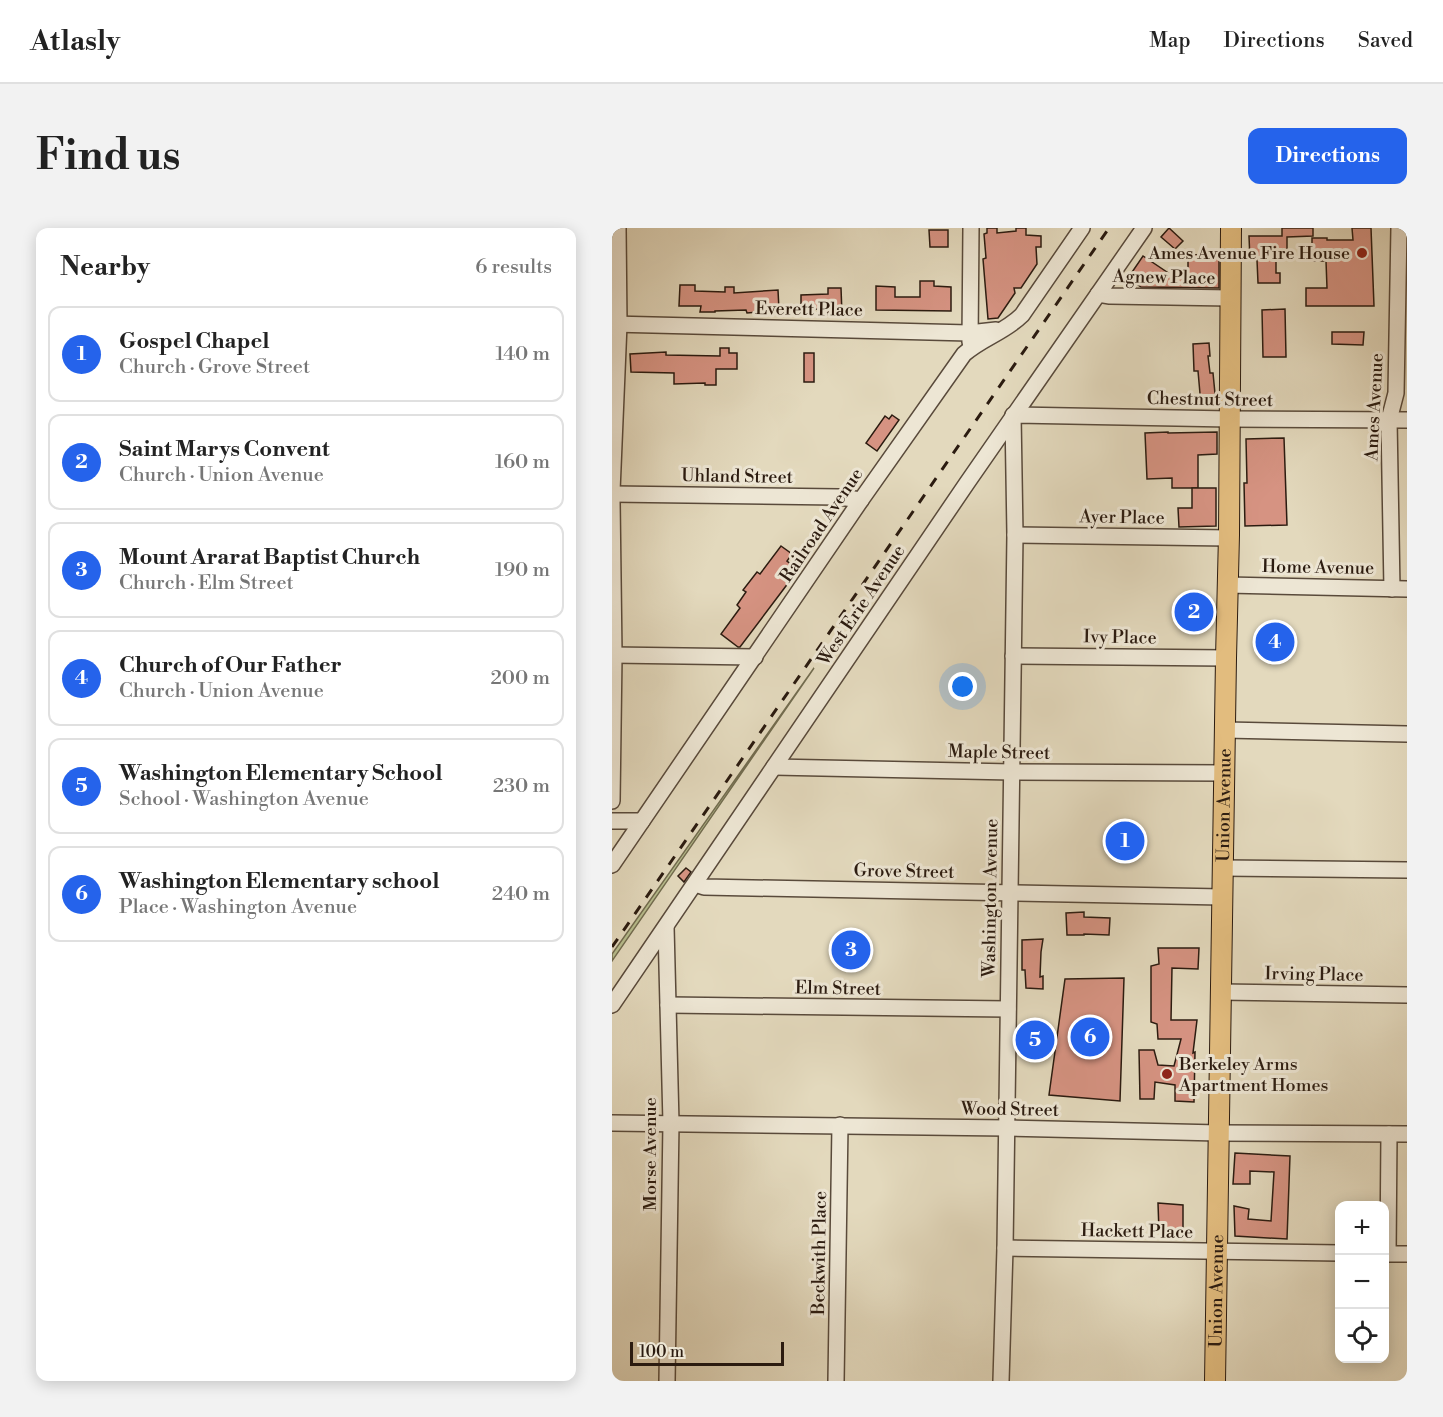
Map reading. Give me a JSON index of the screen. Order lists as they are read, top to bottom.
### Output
{
  "streets": {
    "main road": ["Union Avenue"],
    "street": [
      "Agnew Place",
      "Everett Place",
      "Chestnut Street",
      "Ames Avenue",
      "Uhland Street",
      "Ayer Place",
      "Railroad Avenue",
      "Home Avenue",
      "West Erie Avenue",
      "Ivy Place",
      "Maple Street",
      "Grove Street",
      "Washington Avenue",
      "Irving Place",
      "Elm Street",
      "Wood Street",
      "Morse Avenue",
      "Hackett Place",
      "Beckwith Place"
    ]
  },
  "crossings": [
    ["Agnew Place", "West Erie Avenue"],
    ["Agnew Place", "Union Avenue"],
    ["Everett Place", "Railroad Avenue"],
    ["Chestnut Street", "Ames Avenue"],
    ["Chestnut Street", "West Erie Avenue"],
    ["Chestnut Street", "Union Avenue"],
    ["Chestnut Street", "Washington Avenue"],
    ["Ames Avenue", "Home Avenue"],
    ["Uhland Street", "Railroad Avenue"],
    ["Ayer Place", "Union Avenue"],
    ["Ayer Place", "Washington Avenue"],
    ["Home Avenue", "Union Avenue"],
    ["West Erie Avenue", "Maple Street"],
    ["West Erie Avenue", "Grove Street"],
    ["West Erie Avenue", "Washington Avenue"],
    ["West Erie Avenue", "Morse Avenue"],
    ["Ivy Place", "Union Avenue"],
    ["Ivy Place", "Washington Avenue"],
    ["Maple Street", "Union Avenue"],
    ["Maple Street", "Washington Avenue"],
    ["Union Avenue", "Grove Street"],
    ["Union Avenue", "Irving Place"],
    ["Union Avenue", "Wood Street"],
    ["Union Avenue", "Hackett Place"],
    ["Grove Street", "Washington Avenue"],
    ["Washington Avenue", "Elm Street"],
    ["Washington Avenue", "Wood Street"],
    ["Washington Avenue", "Hackett Place"],
    ["Elm Street", "Morse Avenue"],
    ["Wood Street", "Morse Avenue"],
    ["Wood Street", "Beckwith Place"]
  ],
  "places": ["Ames Avenue Fire House", "Berkeley Arms Apartment Homes"],
  "scale_bar": "100 m",
  "page": {
    "header": "Atlasly",
    "nav": ["Map", "Directions", "Saved"],
    "buttons": "Directions",
    "title": "Find us",
    "heading": ["Nearby", "6 results"],
    "list": [
      {
        "mark": "1",
        "name": "Gospel Chapel",
        "note": "Church · Grove Street",
        "value": "140 m"
      },
      {
        "mark": "2",
        "name": "Saint Marys Convent",
        "note": "Church · Union Avenue",
        "value": "160 m"
      },
      {
        "mark": "3",
        "name": "Mount Ararat Baptist Church",
        "note": "Church · Elm Street",
        "value": "190 m"
      },
      {
        "mark": "4",
        "name": "Church of Our Father",
        "note": "Church · Union Avenue",
        "value": "200 m"
      },
      {
        "mark": "5",
        "name": "Washington Elementary School",
        "note": "School · Washington Avenue",
        "value": "230 m"
      },
      {
        "mark": "6",
        "name": "Washington Elementary school",
        "note": "Place · Washington Avenue",
        "value": "240 m"
      }
    ],
    "pins": [
      "2",
      "4",
      "1",
      "3",
      "6",
      "5"
    ],
    "map_buttons": ["+", "−"],
    "scale": "100 m"
  }
}
